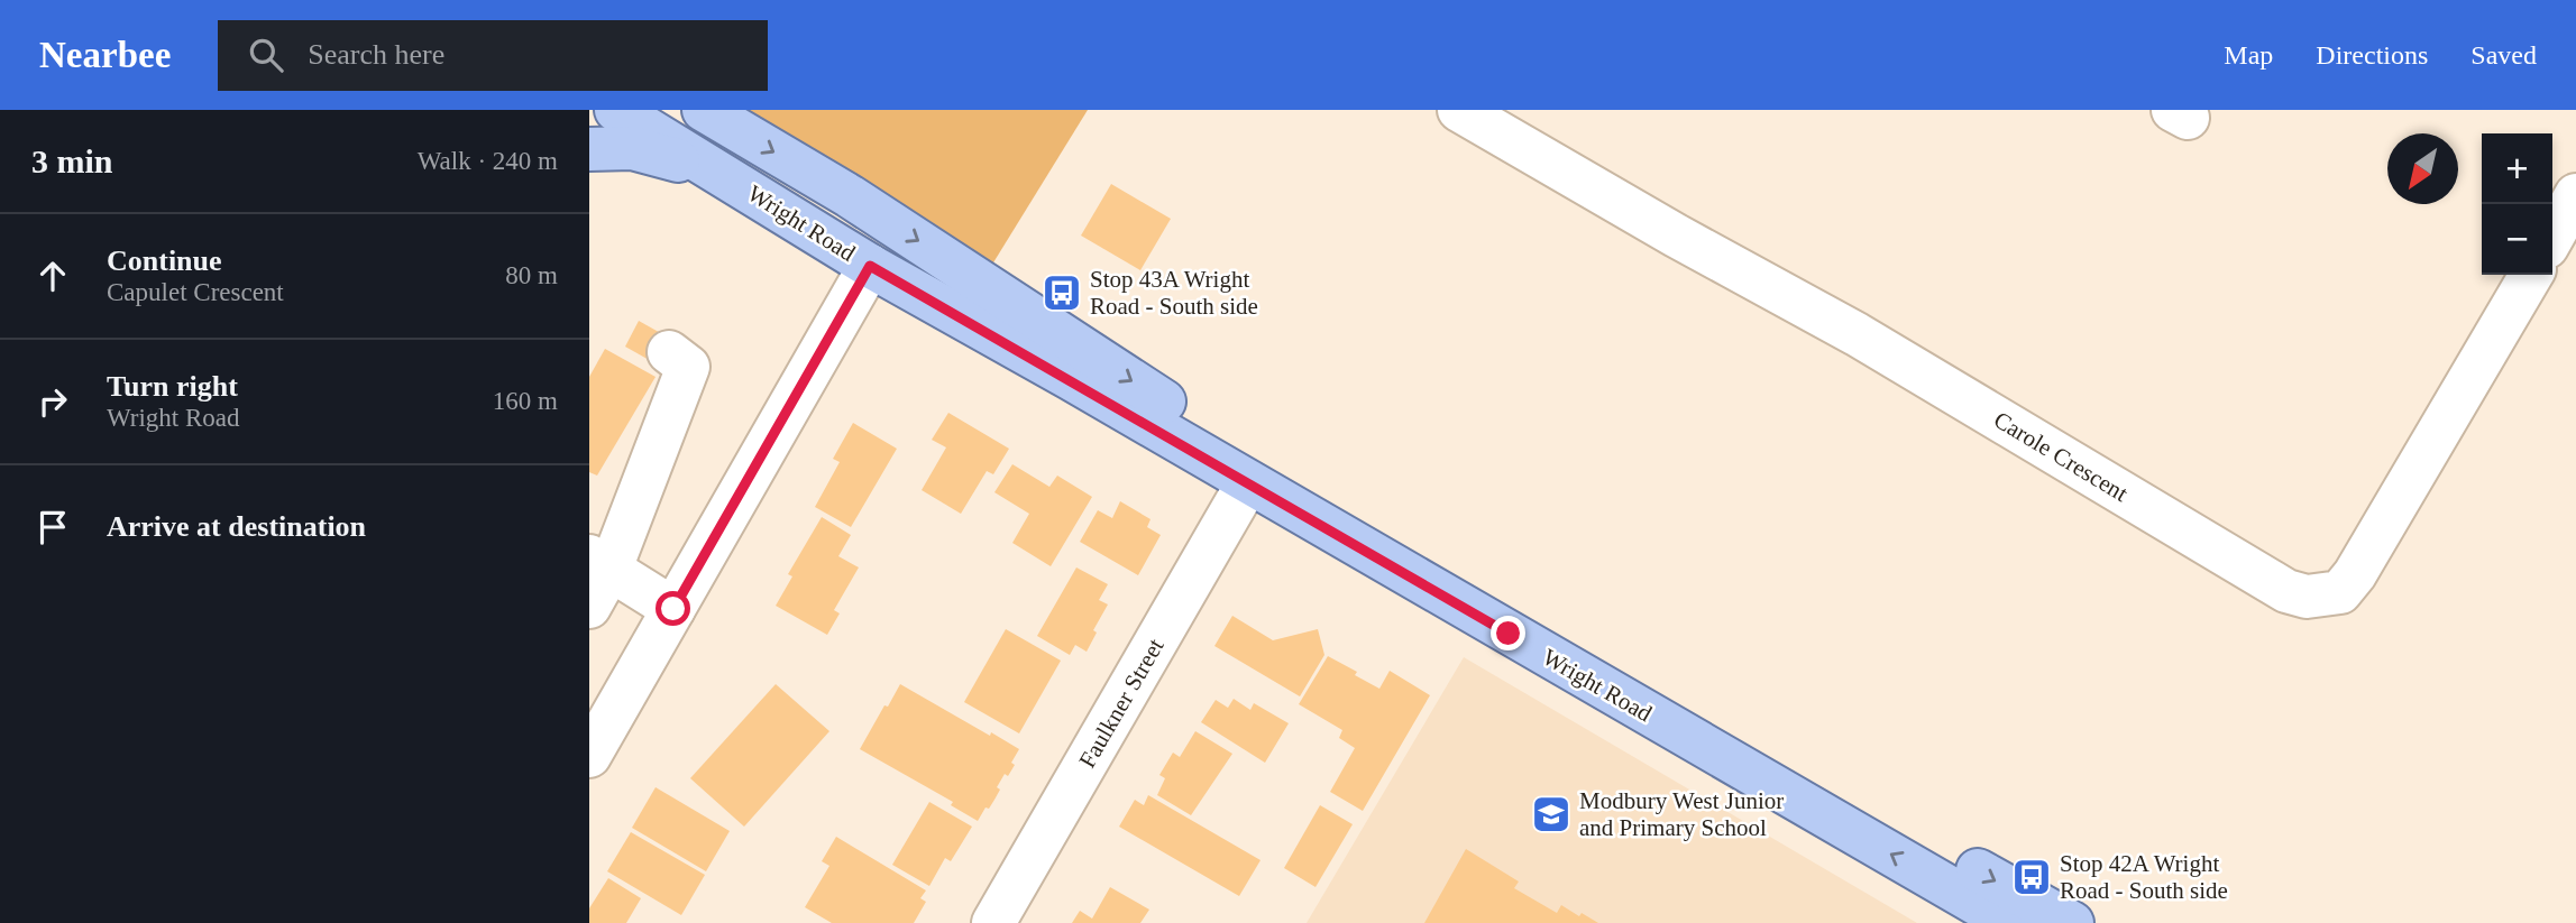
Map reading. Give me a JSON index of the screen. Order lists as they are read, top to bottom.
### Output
{
  "streets": {
    "main road": ["Wright Road"],
    "street": ["Carole Crescent", "Faulkner Street"]
  },
  "crossings": [
    ["Wright Road", "Faulkner Street"]
  ],
  "places": {
    "bus stop": ["Stop 43A Wright Road - South side", "Stop 42A Wright Road - South side"],
    "school or university": ["Modbury West Junior and Primary School"]
  },
  "north": "bottom left",
  "page": {
    "header": "Nearbee",
    "search": "Search here",
    "nav": ["Map", "Directions", "Saved"],
    "heading": ["3 min", "Walk · 240 m"],
    "map_buttons": ["+", "−"],
    "list": [
      ["Continue", "Capulet Crescent", "80 m"],
      ["Turn right", "Wright Road", "160 m"],
      "Arrive at destination"
    ]
  }
}
